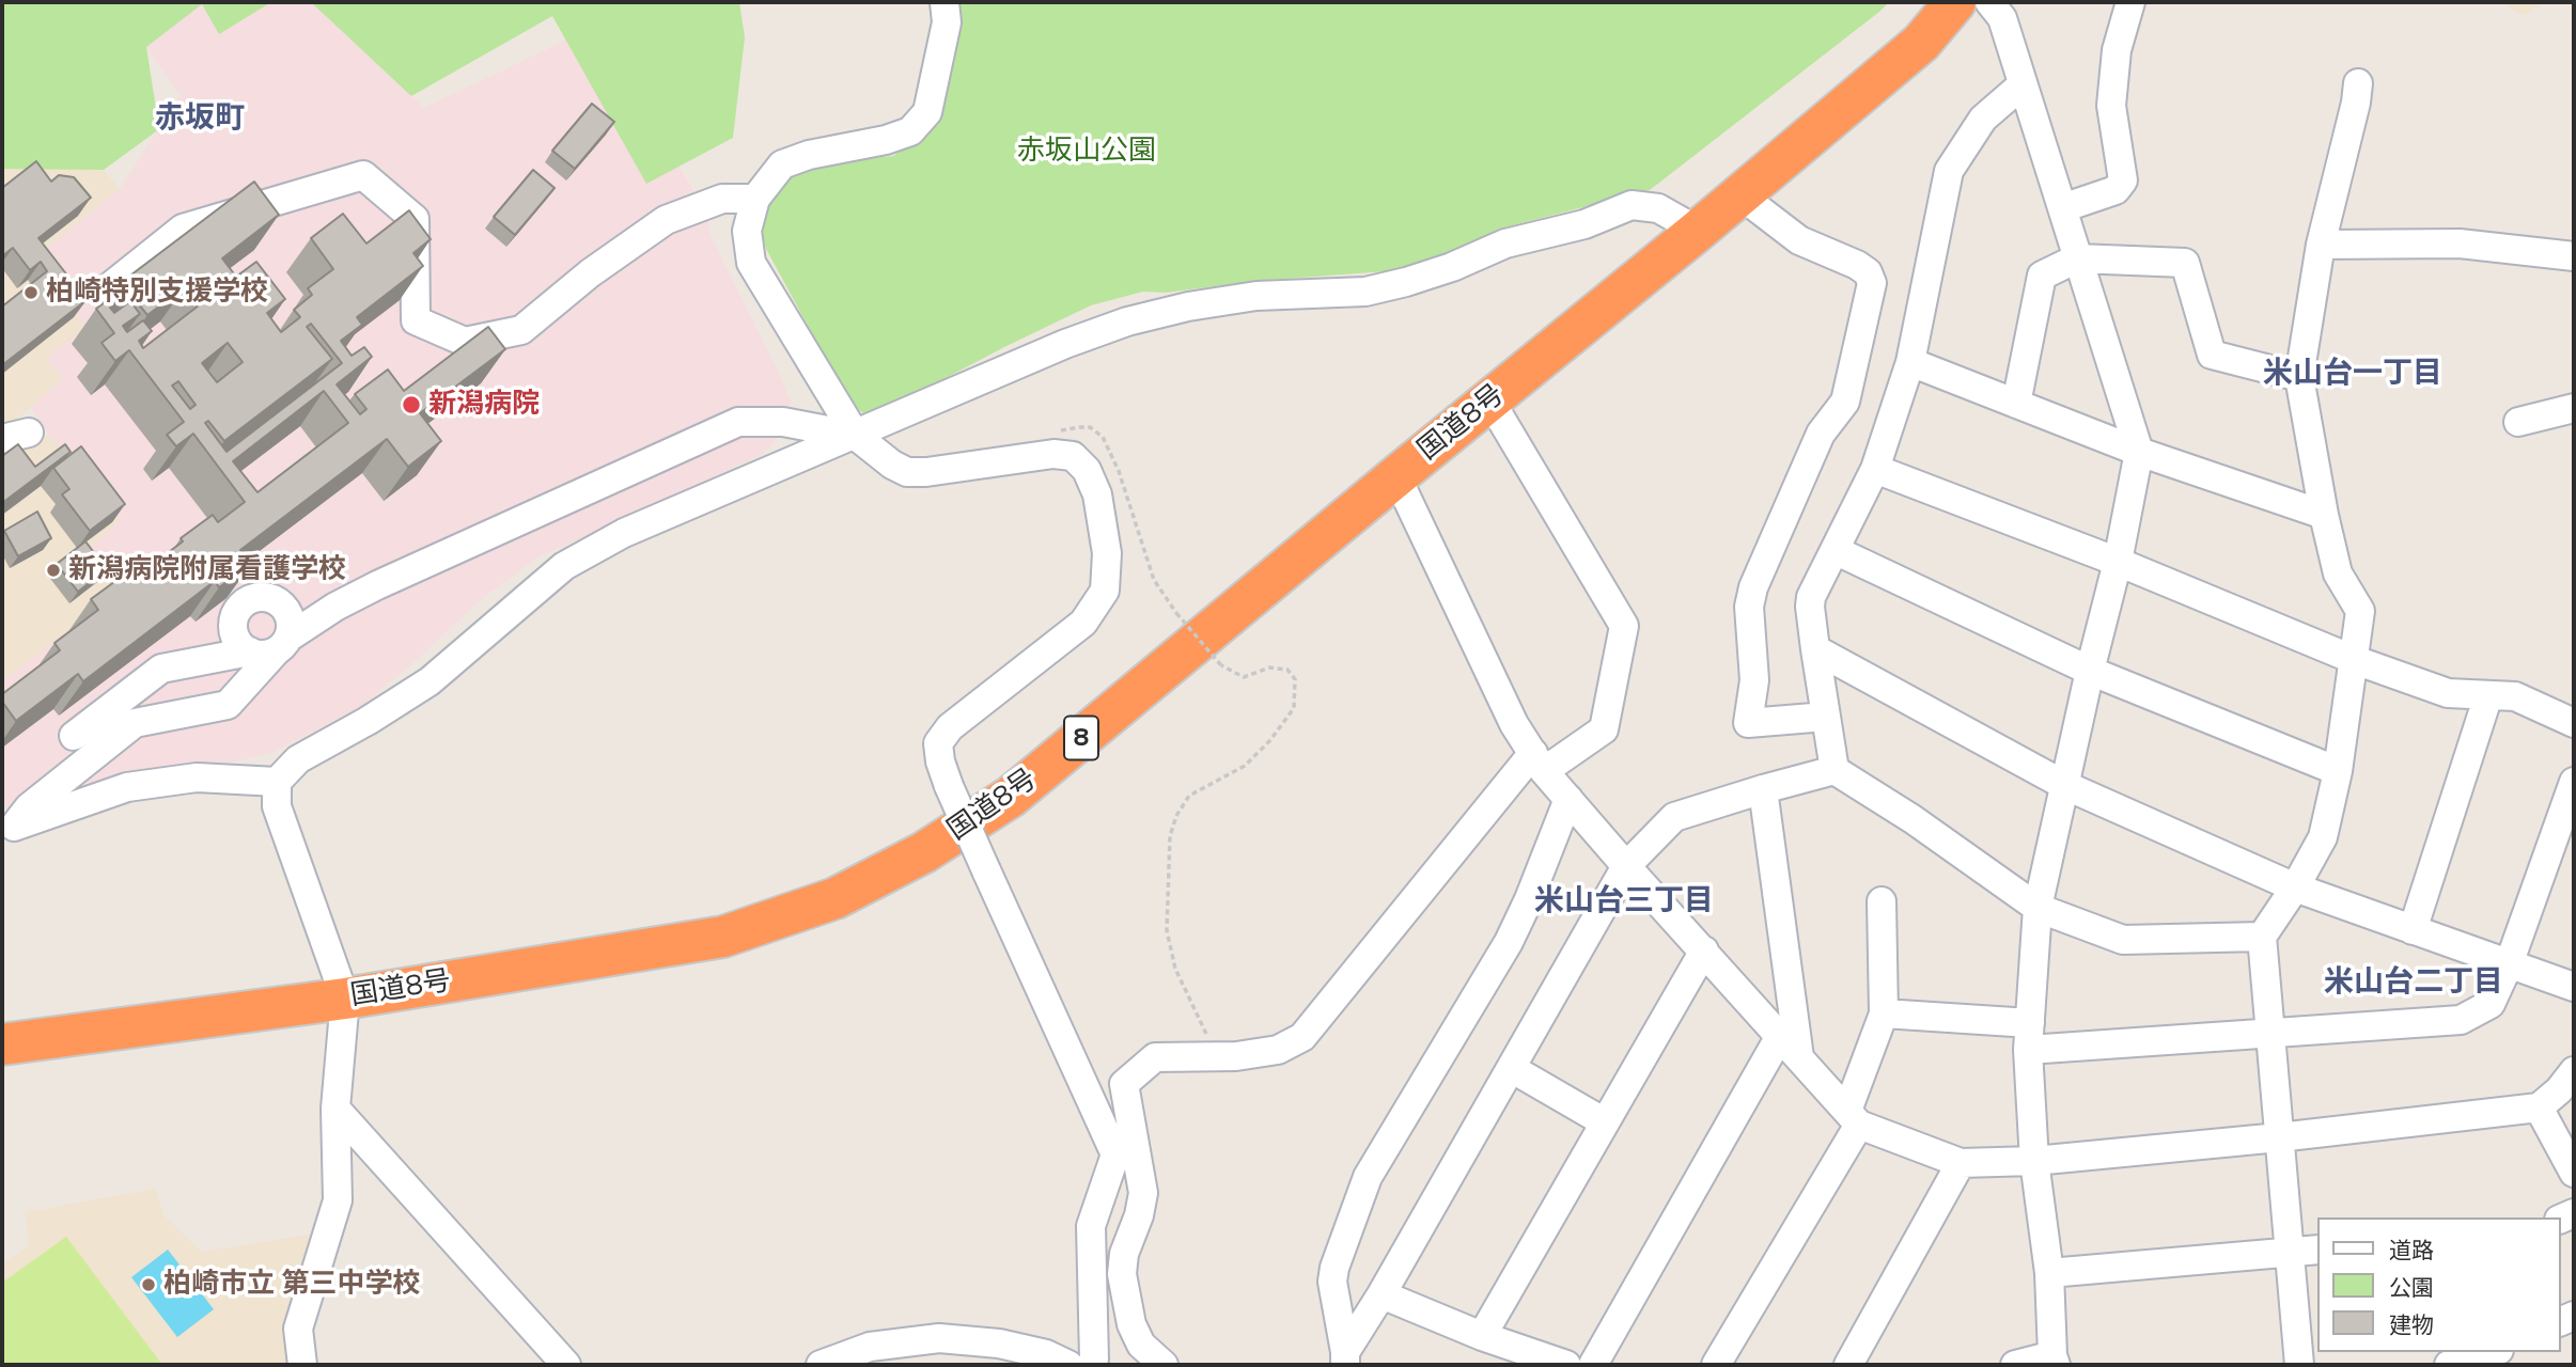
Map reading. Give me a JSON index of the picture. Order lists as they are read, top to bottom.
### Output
{
  "streets": {
    "highway": ["国道8号", "8"]
  },
  "districts": [
    "赤坂町",
    "米山台一丁目",
    "米山台三丁目",
    "米山台二丁目"
  ],
  "parks": ["赤坂山公園"],
  "places": [
    "柏崎特別支援学校",
    "新潟病院",
    "新潟病院附属看護学校",
    "柏崎市立 第三中学校"
  ],
  "legend": ["道路", "公園", "建物"]
}
